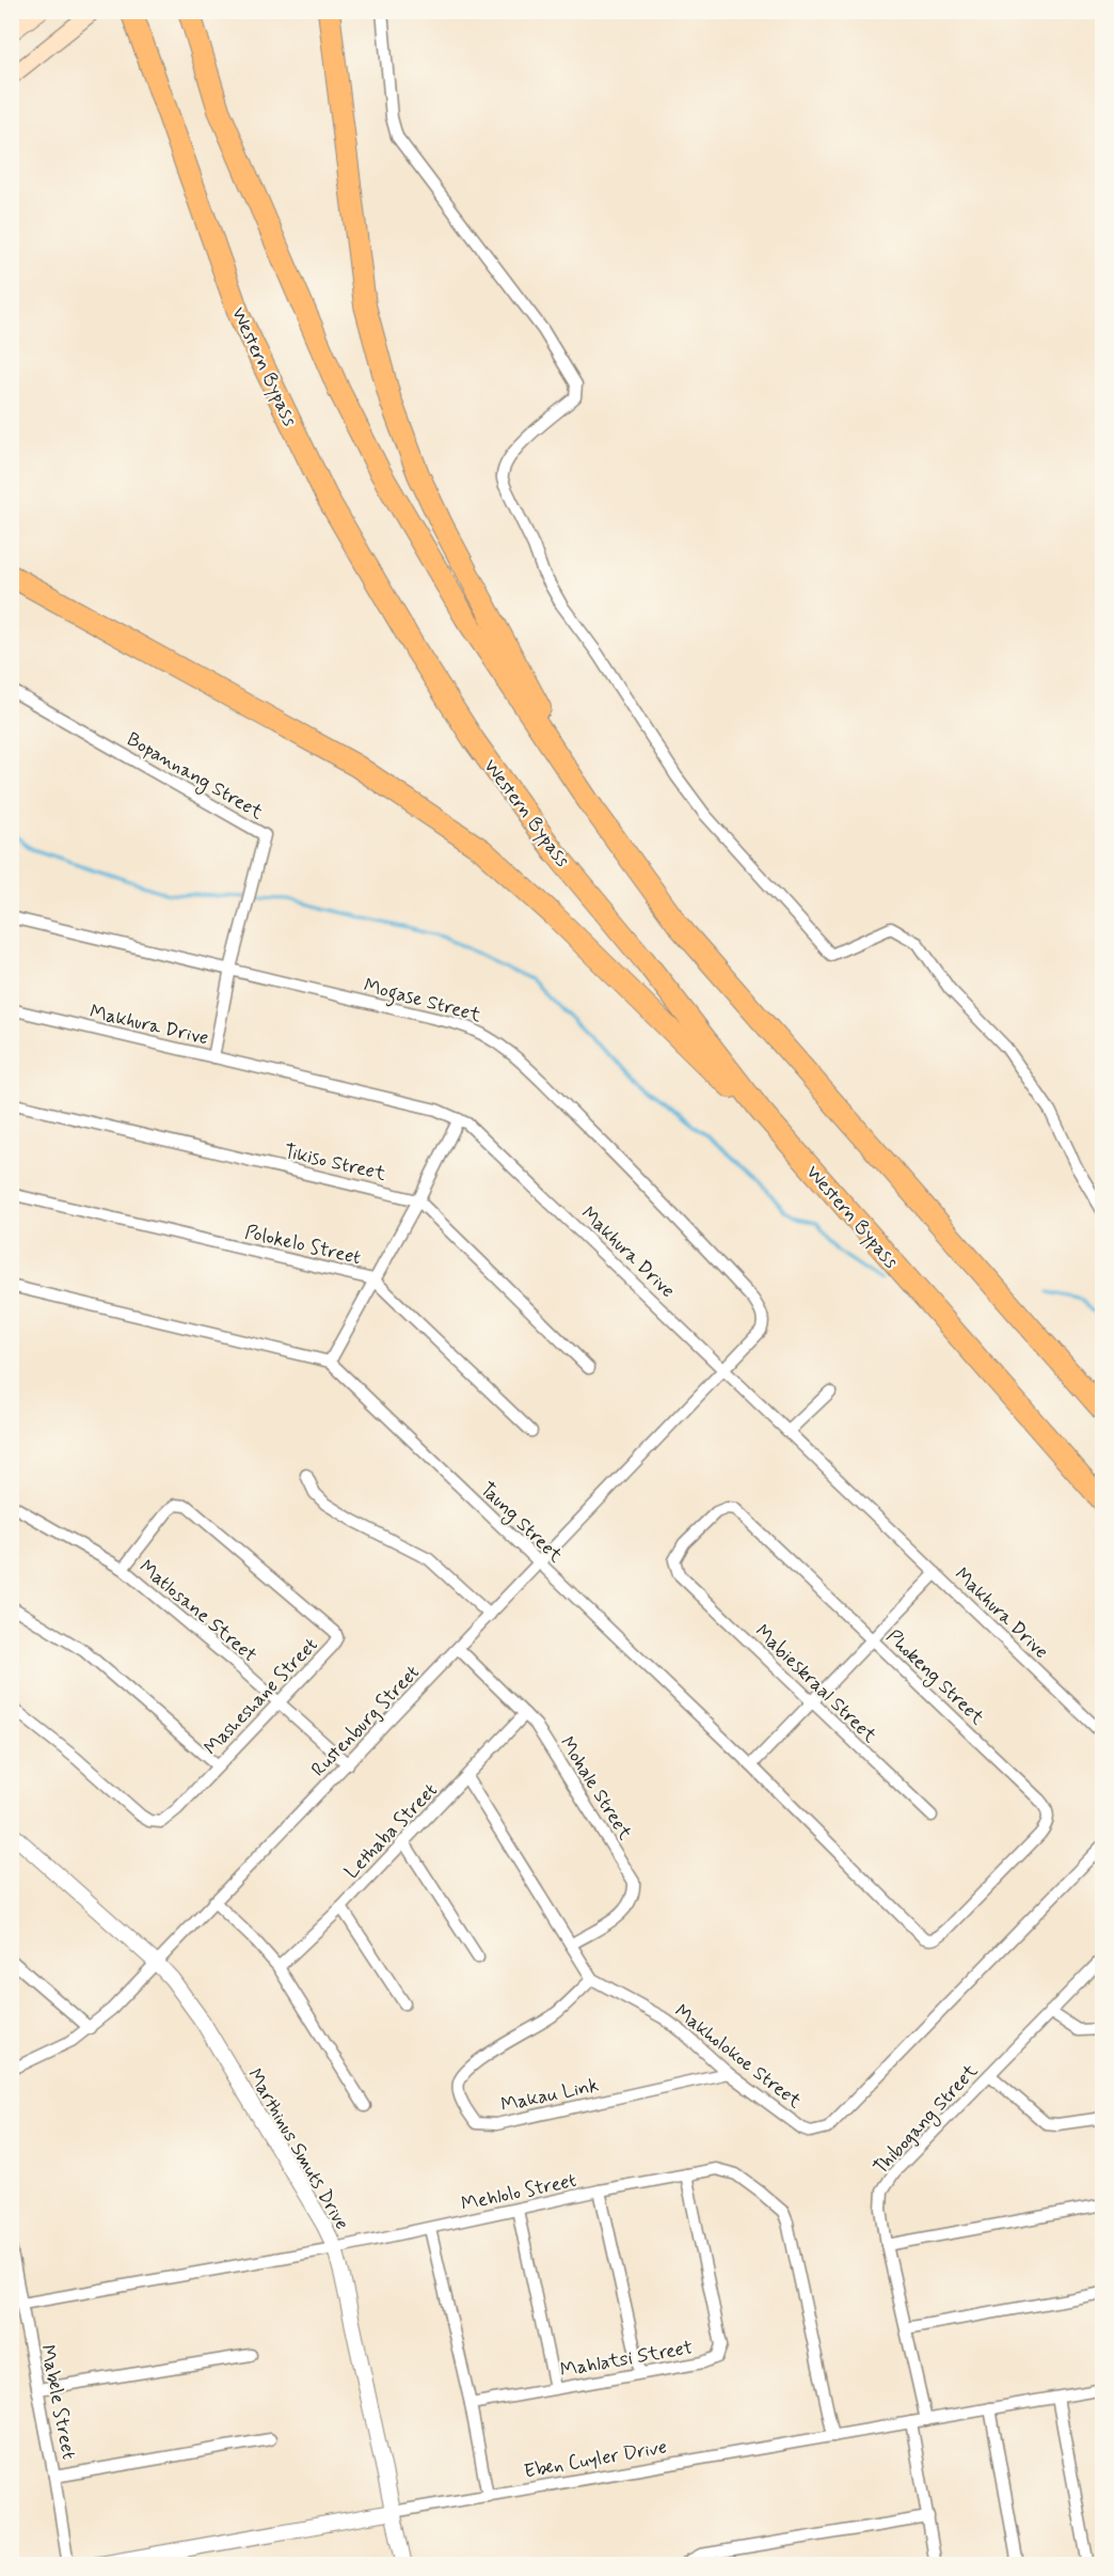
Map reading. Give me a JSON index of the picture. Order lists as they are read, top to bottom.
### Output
{
  "streets": {
    "highway": ["Western Bypass"],
    "street": [
      "Bopannang Street",
      "Mogase Street",
      "Makhura Drive",
      "Tikiso Street",
      "Polokelo Street",
      "Taung Street",
      "Matlosane Street",
      "Phokeng Street",
      "Mabieskraal Street",
      "Masheshane Street",
      "Rustenburg Street",
      "Mohale Street",
      "Lethaba Street",
      "Makholokoe Street",
      "Makau Link",
      "Thibogang Street",
      "Marthinus Smuts Drive",
      "Mehlolo Street",
      "Mahlatsi Street",
      "Mabele Street",
      "Eben Cuyler Drive"
    ]
  },
  "crossings": [
    ["Bopannang Street", "Mogase Street"],
    ["Bopannang Street", "Makhura Drive"],
    ["Mogase Street", "Makhura Drive"],
    ["Mogase Street", "Rustenburg Street"],
    ["Makhura Drive", "Rustenburg Street"],
    ["Taung Street", "Phokeng Street"],
    ["Taung Street", "Rustenburg Street"],
    ["Matlosane Street", "Masheshane Street"],
    ["Matlosane Street", "Rustenburg Street"],
    ["Phokeng Street", "Mabieskraal Street"],
    ["Rustenburg Street", "Mohale Street"],
    ["Rustenburg Street", "Marthinus Smuts Drive"],
    ["Mohale Street", "Lethaba Street"],
    ["Makholokoe Street", "Makau Link"],
    ["Thibogang Street", "Eben Cuyler Drive"],
    ["Marthinus Smuts Drive", "Mehlolo Street"],
    ["Marthinus Smuts Drive", "Eben Cuyler Drive"],
    ["Mehlolo Street", "Mahlatsi Street"],
    ["Mehlolo Street", "Mabele Street"],
    ["Mehlolo Street", "Eben Cuyler Drive"]
  ]
}
